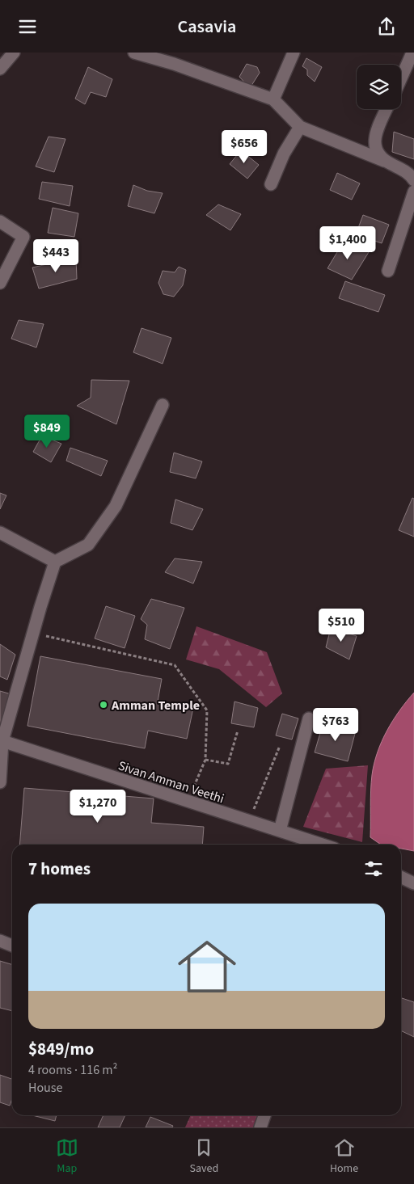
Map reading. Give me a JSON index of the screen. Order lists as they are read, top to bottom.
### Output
{
  "streets": {
    "street": ["Sivan Amman Veethi"]
  },
  "places": ["Amman Temple"],
  "page": {
    "header": "Casavia",
    "price": [
      "$656",
      "$1,400",
      "$443",
      "$849",
      "$510",
      "$763",
      "$1,270"
    ],
    "heading": "7 homes",
    "list": [
      {
        "name": "$849/mo",
        "note": "4 rooms · 116 m² · House"
      }
    ],
    "tabs": ["Map", "Saved", "Home"]
  }
}
